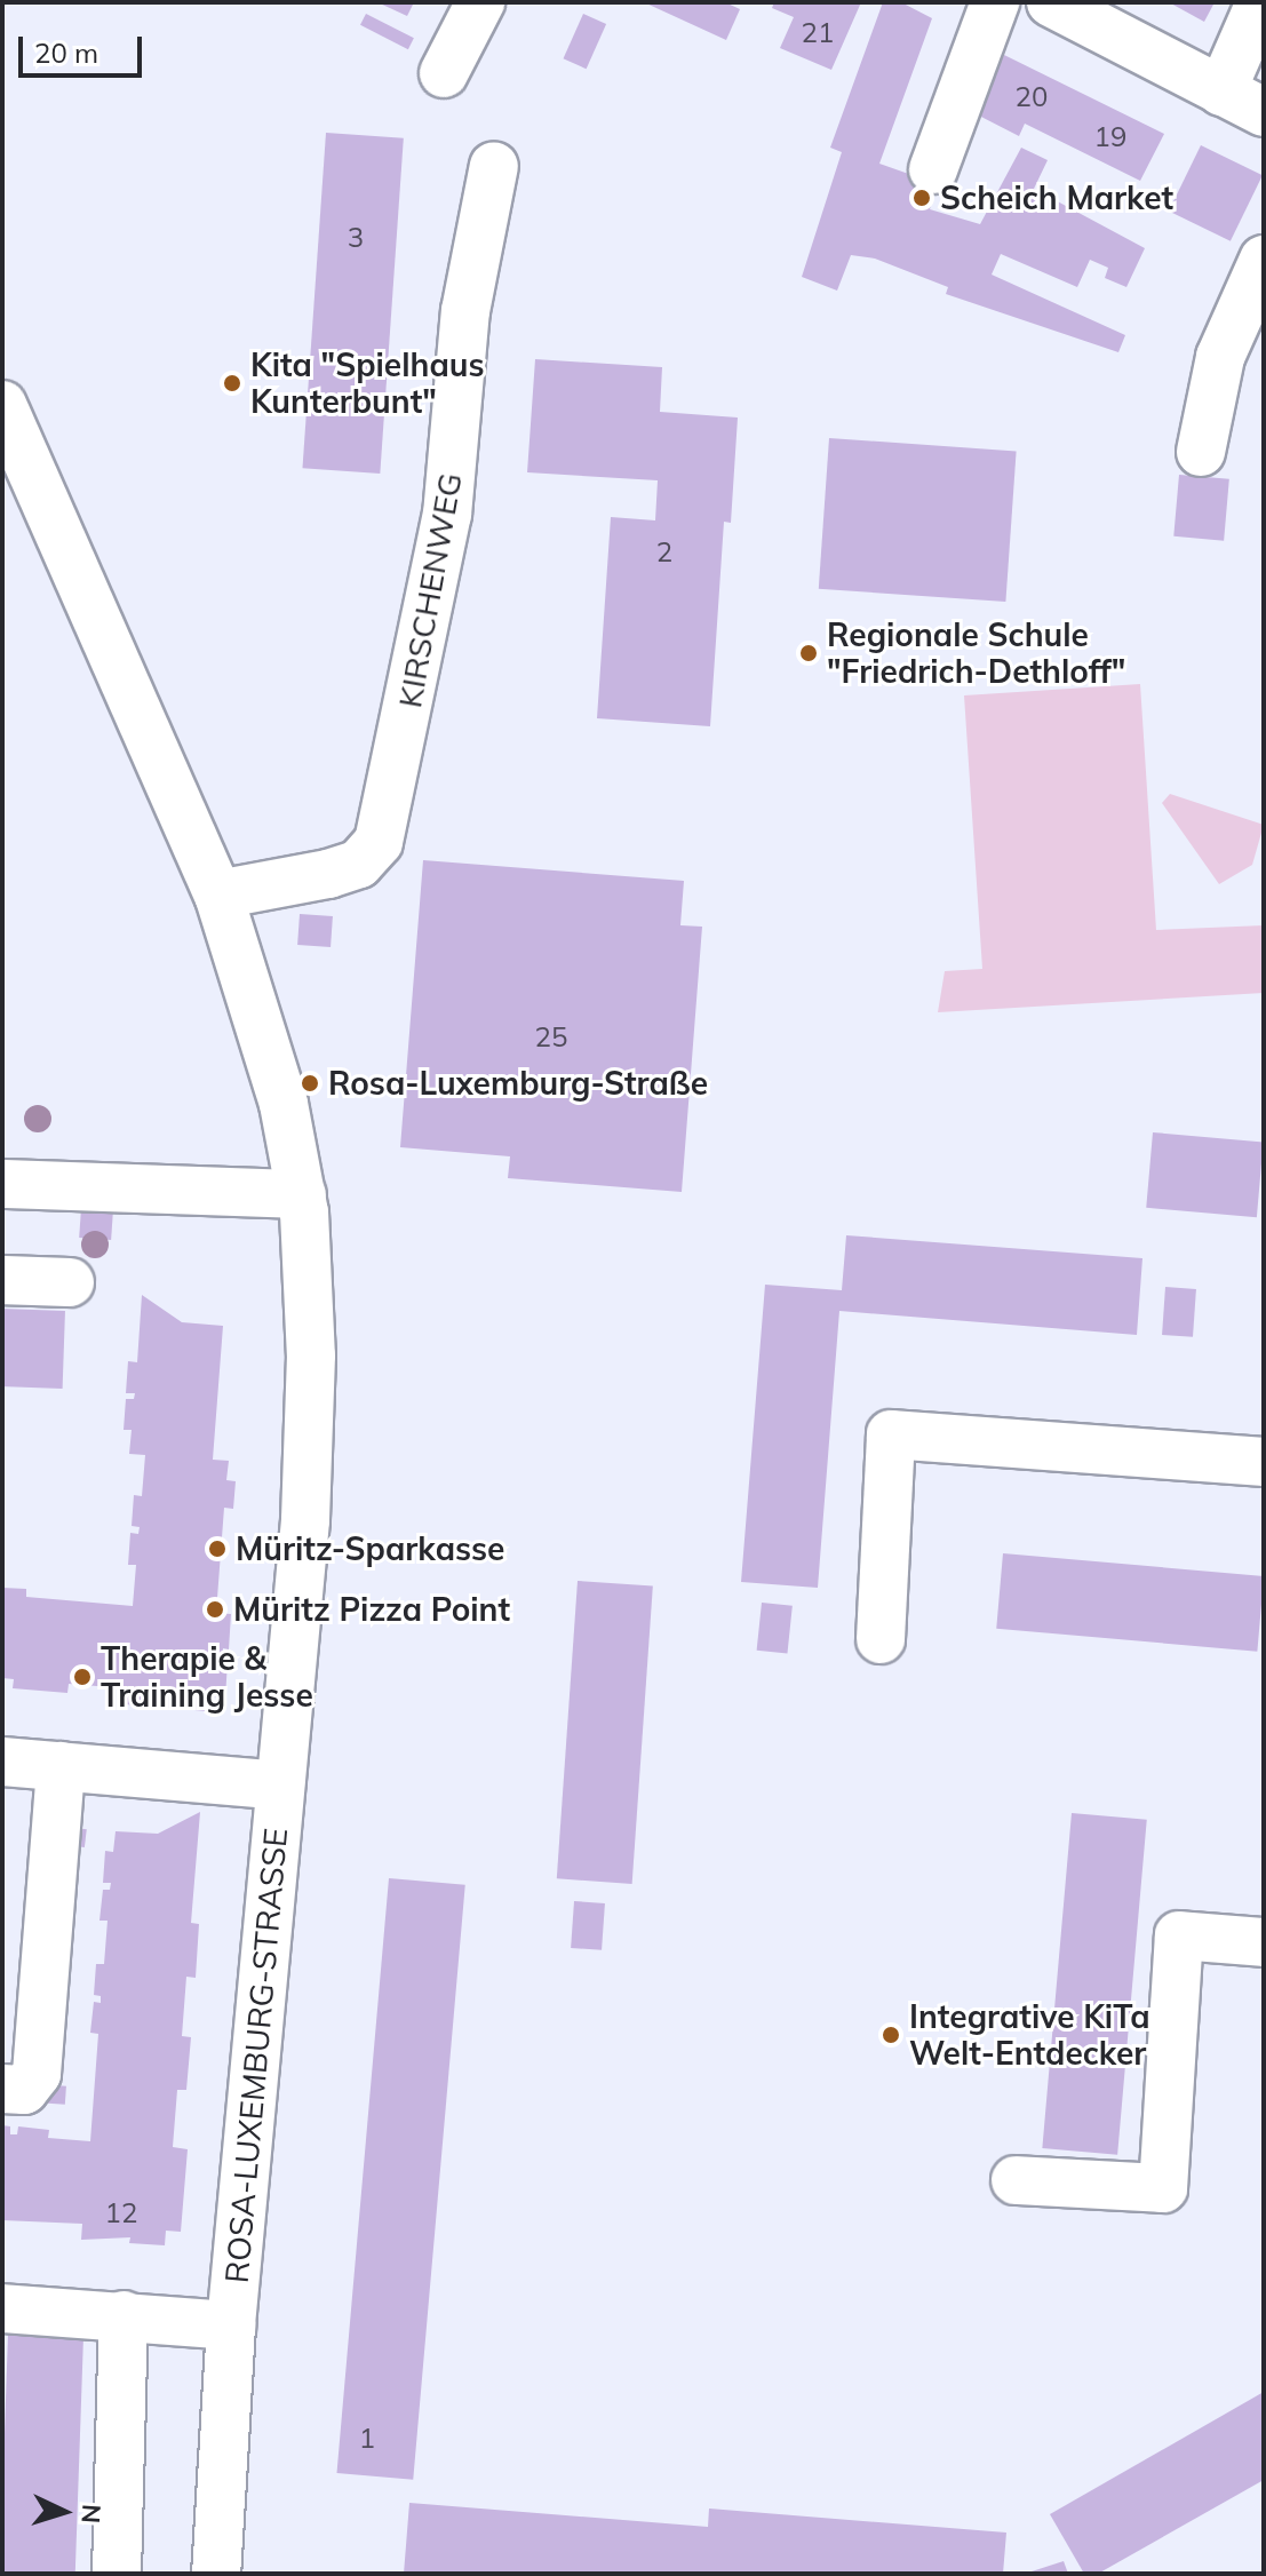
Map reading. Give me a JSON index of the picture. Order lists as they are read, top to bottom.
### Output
{
  "streets": {
    "street": ["KIRSCHENWEG", "ROSA-LUXEMBURG-STRASSE"]
  },
  "crossings": [
    ["KIRSCHENWEG", "ROSA-LUXEMBURG-STRASSE"]
  ],
  "places": [
    "Scheich Market",
    "Kita \"Spielhaus Kunterbunt\"",
    "Regionale Schule \"Friedrich-Dethloff\"",
    "Rosa-Luxemburg-Straße",
    "Müritz-Sparkasse",
    "Müritz Pizza Point",
    "Therapie & Training Jesse",
    "Integrative KiTa Welt-Entdecker"
  ],
  "house_numbers": [
    "21",
    "20",
    "19",
    "3",
    "2",
    "25",
    "12",
    "1"
  ],
  "scale_bar": "20 m",
  "north": "right"
}
